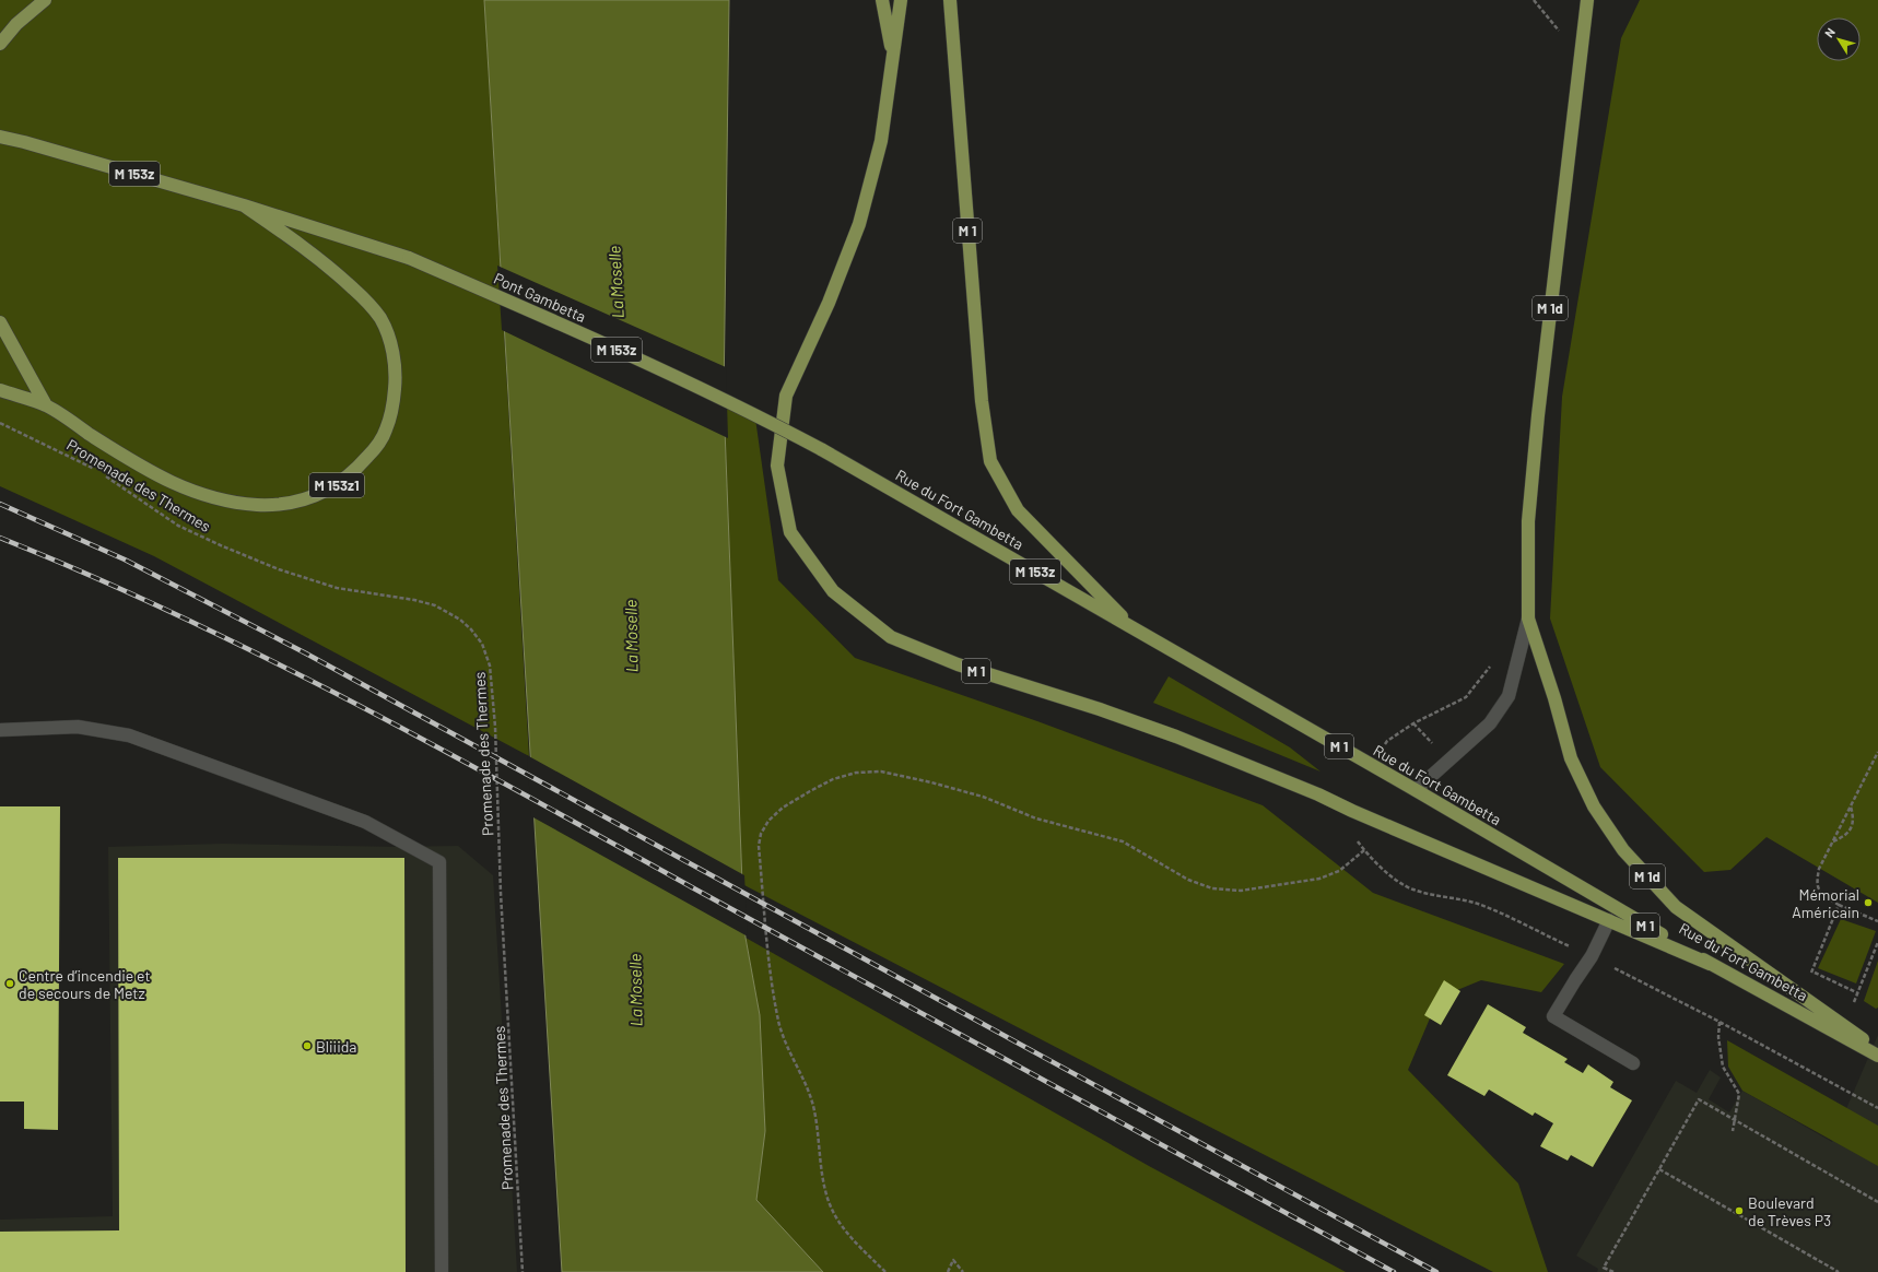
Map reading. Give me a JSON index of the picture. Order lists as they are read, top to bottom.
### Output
{
  "streets": {
    "main road": [
      "M 153z",
      "M 1",
      "Pont Gambetta",
      "M 1d",
      "M 153z1",
      "Rue du Fort Gambetta"
    ],
    "path": ["Promenade des Thermes"]
  },
  "crossings": [
    ["M 153z", "Pont Gambetta"],
    ["M 153z", "M 153z1"],
    ["M 1", "Rue du Fort Gambetta"],
    ["Pont Gambetta", "M 153z1"],
    ["Pont Gambetta", "Rue du Fort Gambetta"],
    ["M 1d", "Rue du Fort Gambetta"]
  ],
  "water": ["La Moselle"],
  "places": [
    "Mémorial Américain",
    "Centre d’incendie et de secours de Metz",
    "Bliiida",
    "Boulevard de Trèves P3"
  ],
  "north": "top left"
}
